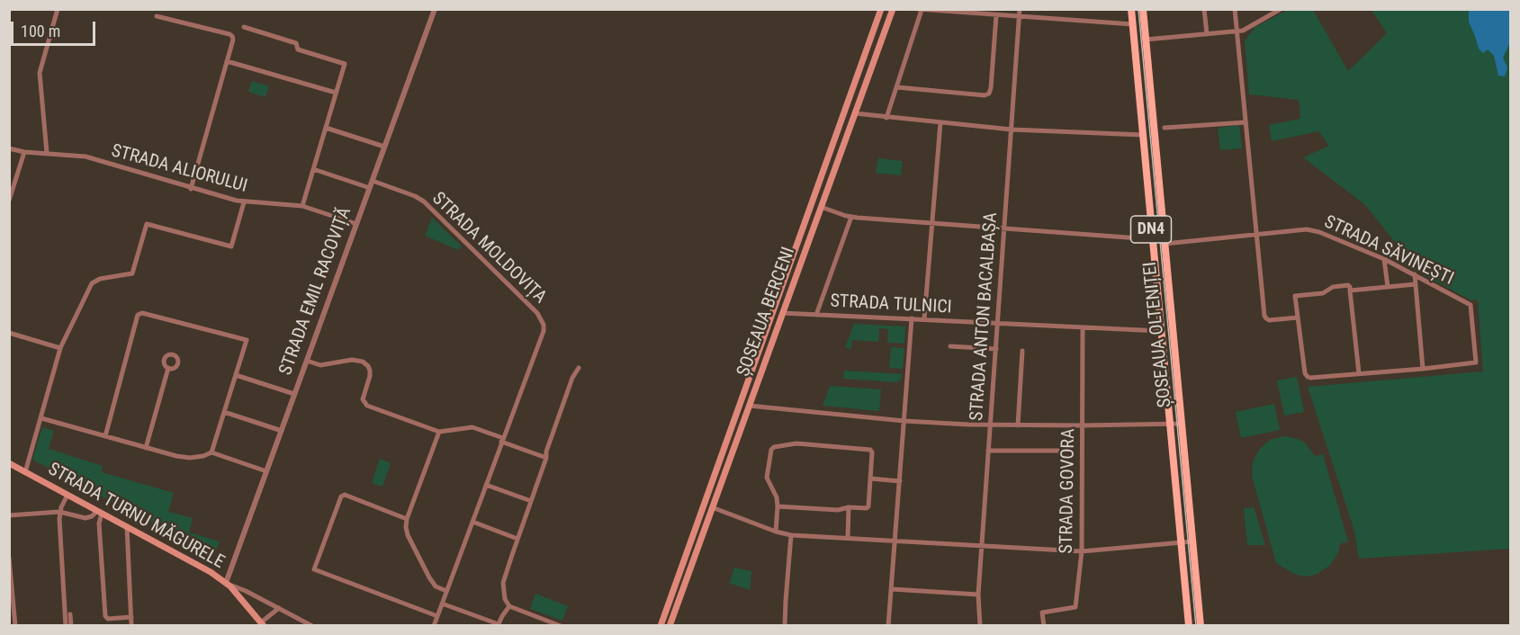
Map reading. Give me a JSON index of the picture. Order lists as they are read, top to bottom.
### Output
{
  "streets": {
    "main road": [
      "DN4",
      "ȘOSEAUA BERCENI",
      "ȘOSEAUA OLTENIȚEI",
      "STRADA TURNU MĂGURELE"
    ],
    "street": [
      "STRADA ALIORULUI",
      "STRADA MOLDOVIȚA",
      "STRADA SĂVINEȘTI",
      "STRADA EMIL RACOVIȚĂ",
      "STRADA TULNICI",
      "STRADA ANTON BACALBAȘA",
      "STRADA GOVORA"
    ]
  },
  "crossings": [
    ["STRADA ALIORULUI", "STRADA EMIL RACOVIȚĂ"],
    ["STRADA MOLDOVIȚA", "STRADA EMIL RACOVIȚĂ"],
    ["STRADA SĂVINEȘTI", "ȘOSEAUA OLTENIȚEI"],
    ["STRADA EMIL RACOVIȚĂ", "STRADA TURNU MĂGURELE"],
    ["STRADA TULNICI", "ȘOSEAUA BERCENI"],
    ["STRADA TULNICI", "STRADA ANTON BACALBAȘA"],
    ["STRADA TULNICI", "ȘOSEAUA OLTENIȚEI"],
    ["STRADA TULNICI", "STRADA GOVORA"]
  ],
  "scale_bar": "100 m"
}
